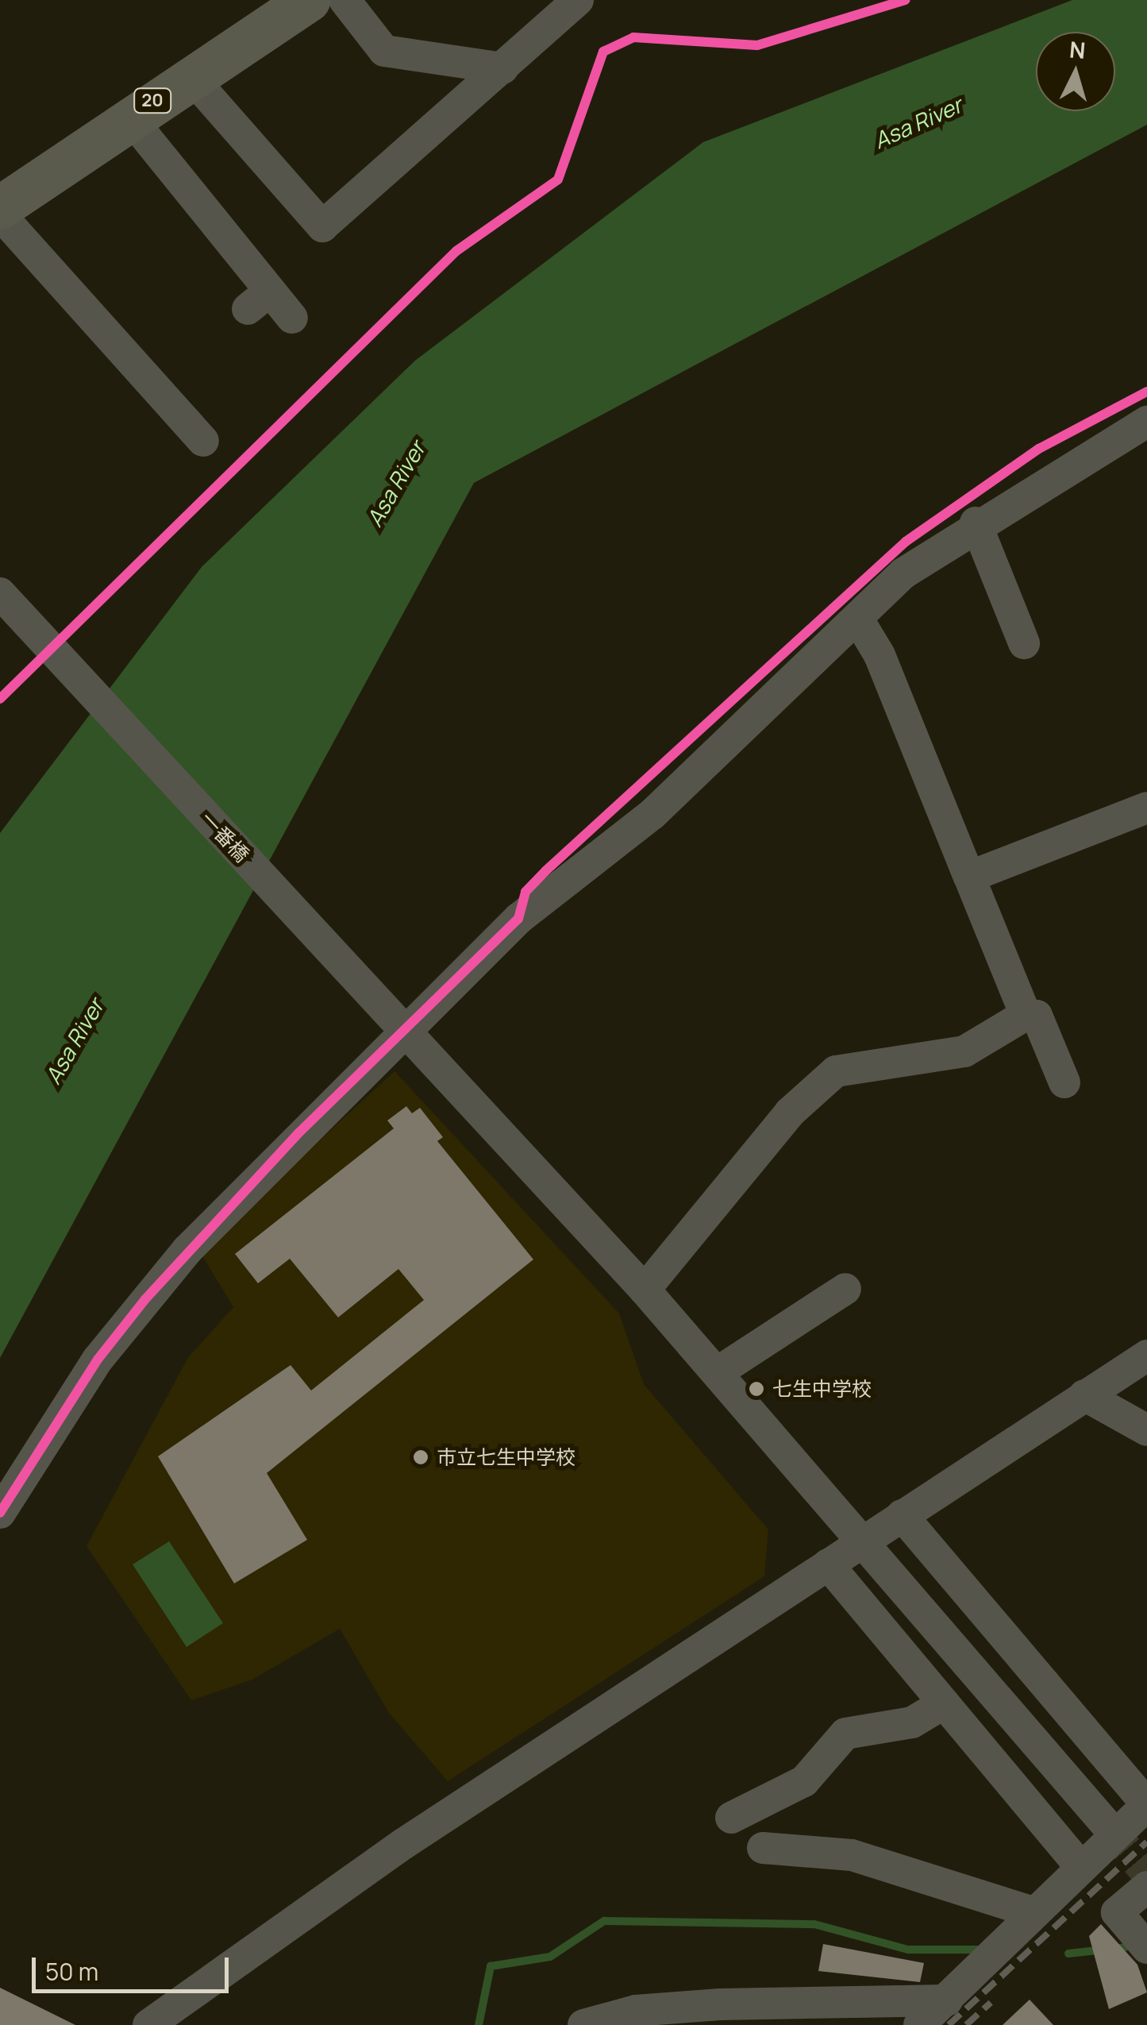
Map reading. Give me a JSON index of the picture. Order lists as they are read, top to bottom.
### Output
{
  "streets": {
    "highway": ["20"],
    "street": ["一番橋"]
  },
  "water": ["Asa River"],
  "places": ["七生中学校", "市立七生中学校"],
  "scale_bar": "50 m",
  "north": "top"
}
